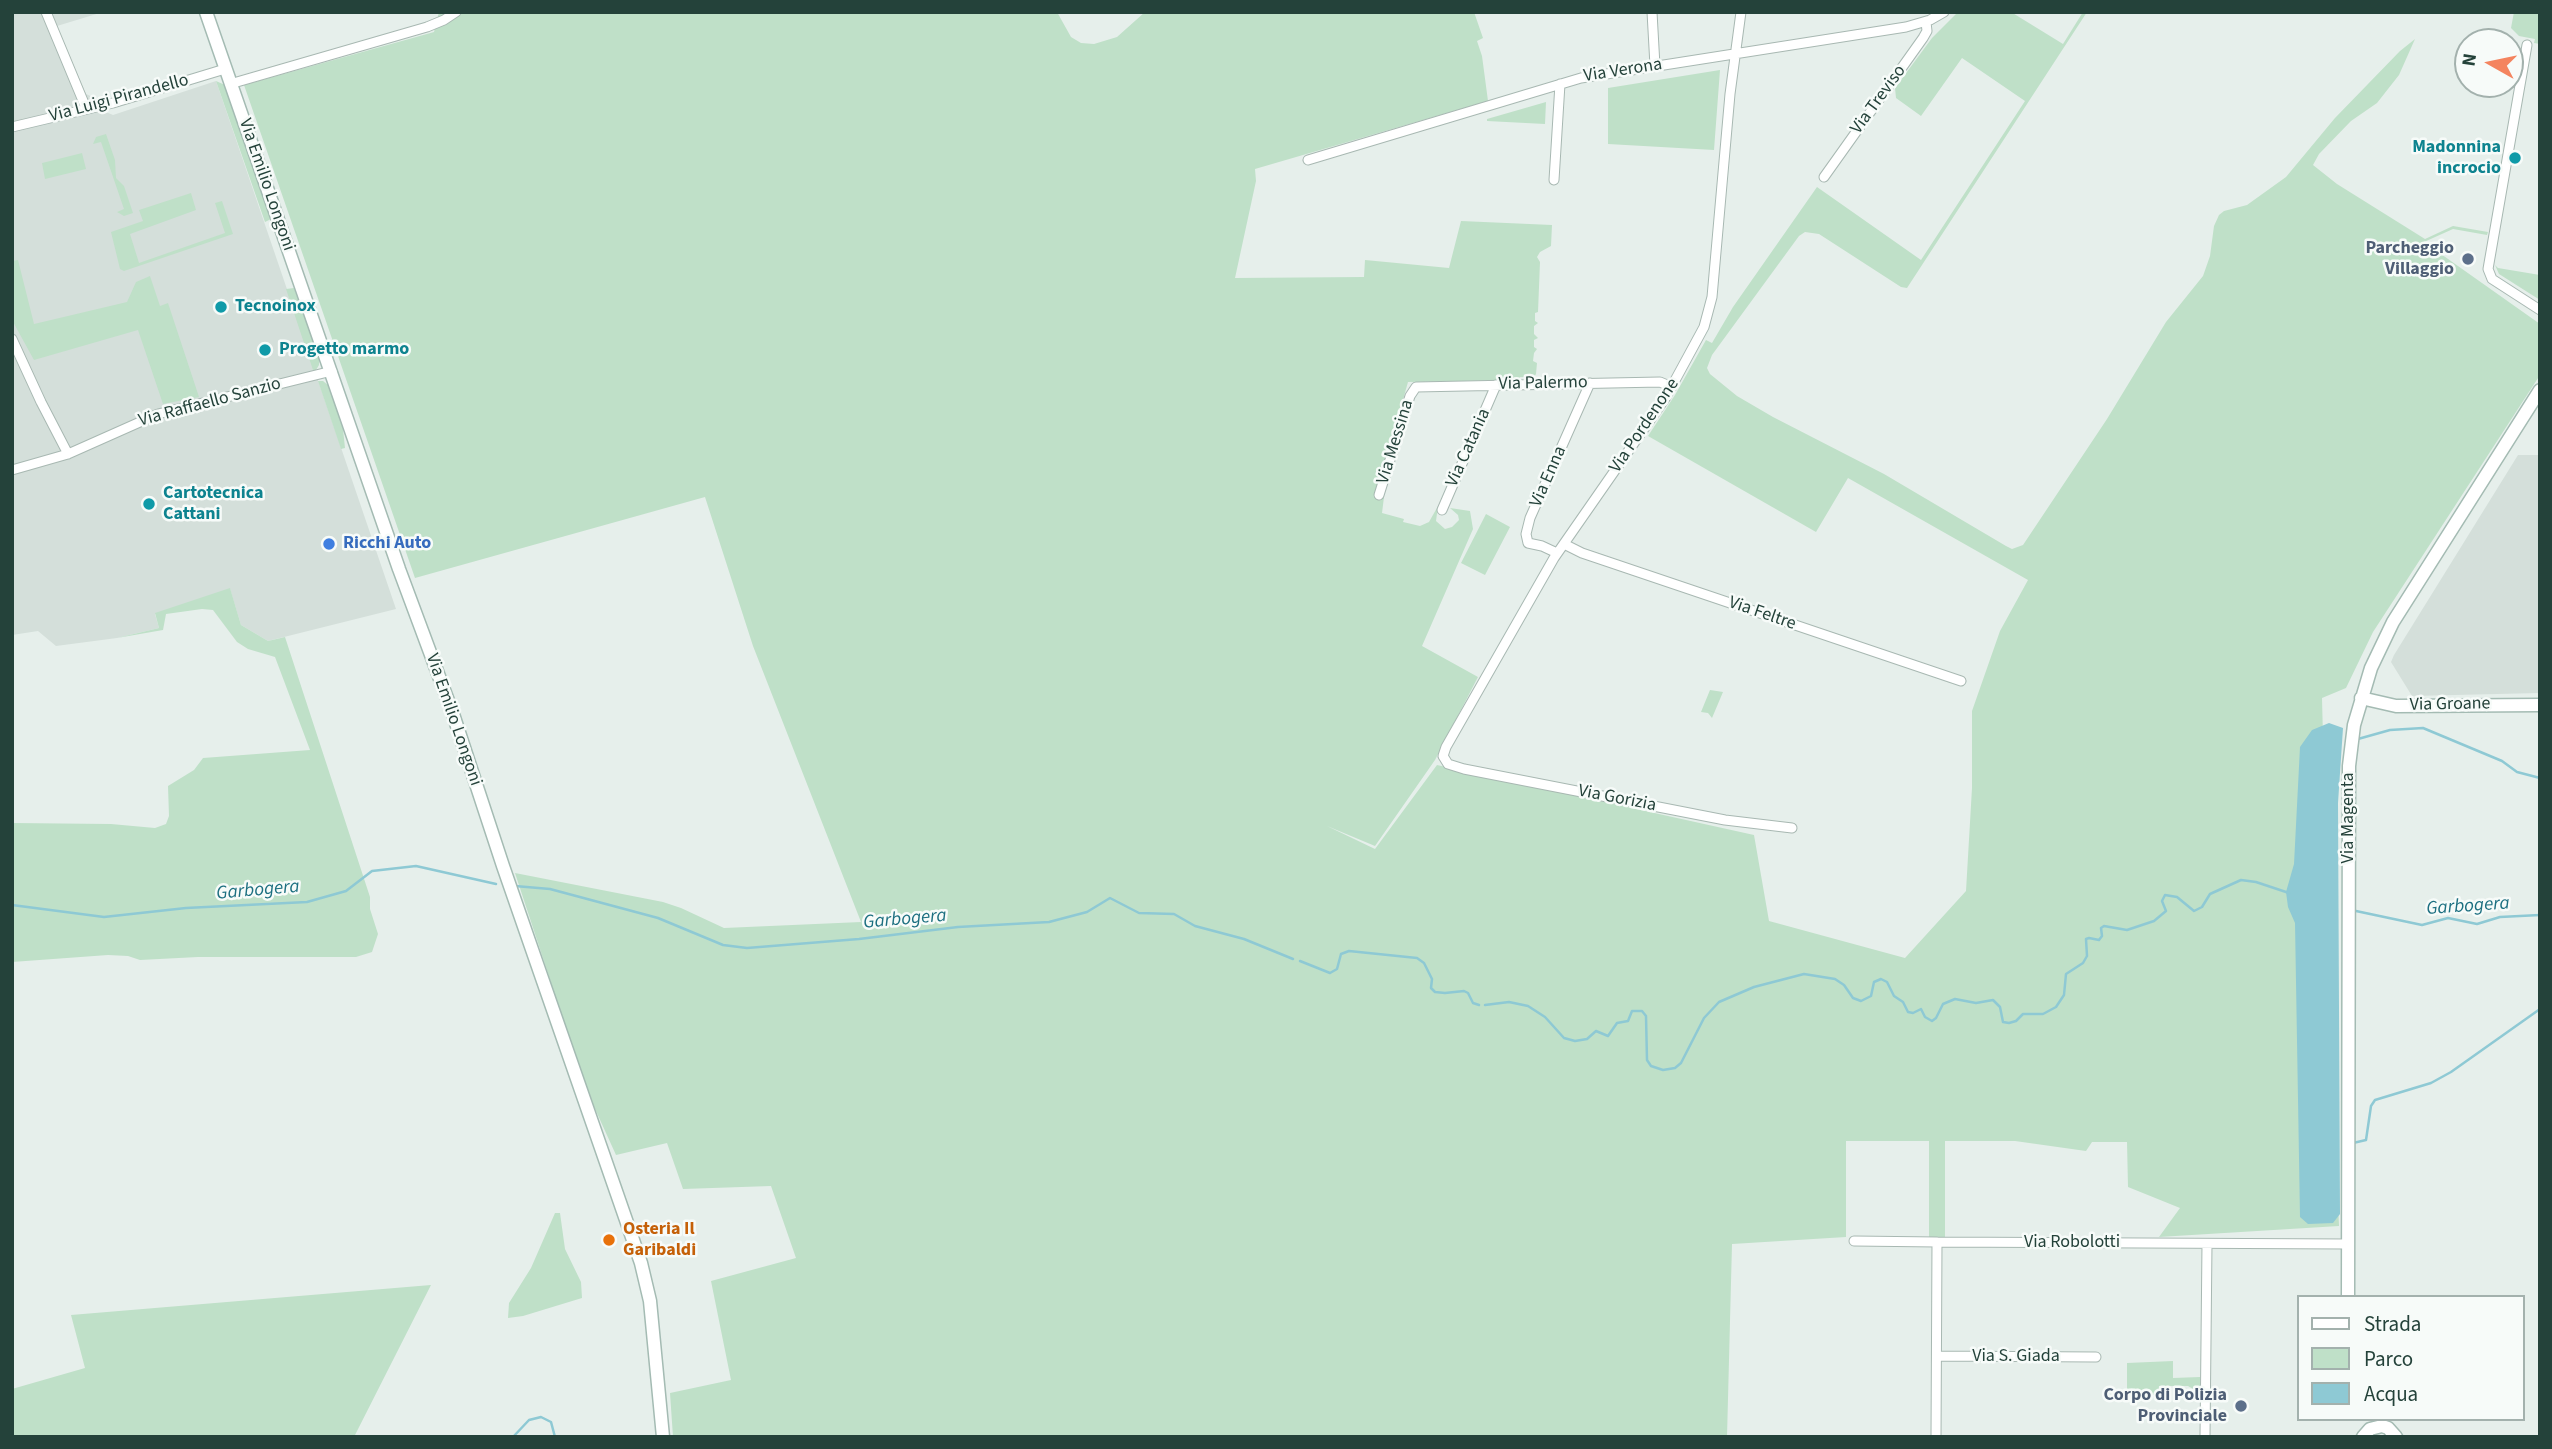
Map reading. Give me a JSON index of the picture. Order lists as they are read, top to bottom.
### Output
{
  "streets": {
    "street": [
      "Via Verona",
      "Via Luigi Pirandello",
      "Via Treviso",
      "Via Emilio Longoni",
      "Via Palermo",
      "Via Raffaello Sanzio",
      "Via Pordenone",
      "Via Messina",
      "Via Catania",
      "Via Enna",
      "Via Feltre",
      "Via Groane",
      "Via Gorizia",
      "Via Magenta",
      "Via Robolotti",
      "Via S. Giada"
    ]
  },
  "crossings": [
    ["Via Verona", "Via Treviso"],
    ["Via Verona", "Via Pordenone"],
    ["Via Luigi Pirandello", "Via Emilio Longoni"],
    ["Via Emilio Longoni", "Via Raffaello Sanzio"],
    ["Via Palermo", "Via Pordenone"],
    ["Via Palermo", "Via Messina"],
    ["Via Palermo", "Via Catania"],
    ["Via Palermo", "Via Enna"],
    ["Via Pordenone", "Via Enna"],
    ["Via Pordenone", "Via Feltre"],
    ["Via Pordenone", "Via Gorizia"],
    ["Via Groane", "Via Magenta"],
    ["Via Magenta", "Via Robolotti"]
  ],
  "water": ["Garbogera"],
  "places": [
    "Madonnina incrocio",
    "Parcheggio Villaggio",
    "Tecnoinox",
    "Progetto marmo",
    "Cartotecnica Cattani",
    "Ricchi Auto",
    "Osteria Il Garibaldi",
    "Corpo di Polizia Provinciale"
  ],
  "legend": ["Strada", "Parco", "Acqua"],
  "north": "left"
}
